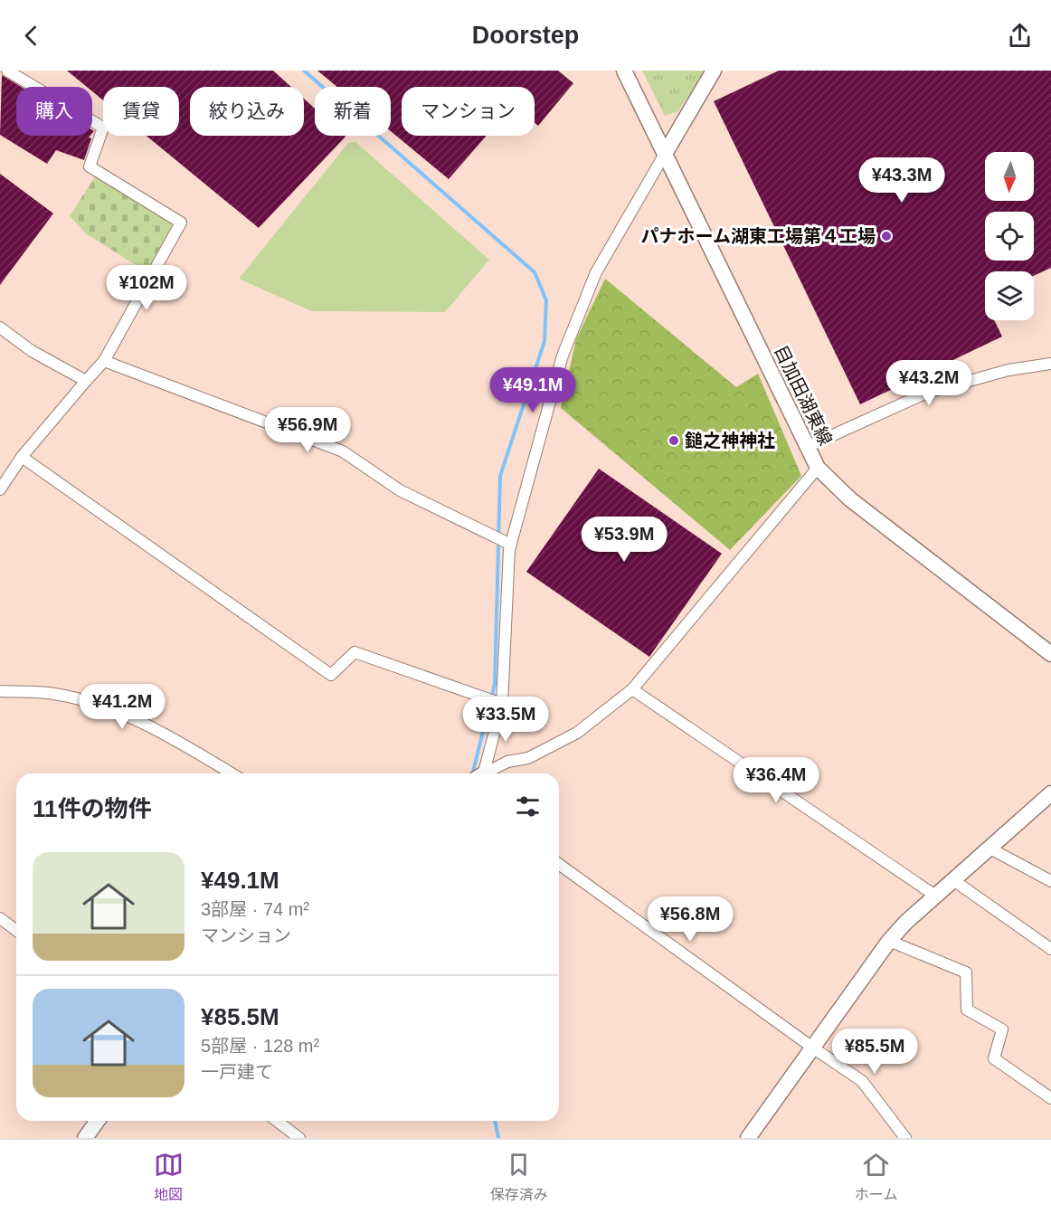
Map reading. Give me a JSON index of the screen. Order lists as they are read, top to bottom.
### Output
{
  "streets": {
    "main road": ["目加田湖東線"]
  },
  "places": ["パナホーム湖東工場第４工場", "鎚之神神社"],
  "north": "bottom",
  "page": {
    "header": "Doorstep",
    "chip": [
      "購入",
      "賃貸",
      "絞り込み",
      "新着",
      "マンション"
    ],
    "price": [
      "¥43.3M",
      "¥102M",
      "¥43.2M",
      "¥49.1M",
      "¥56.9M",
      "¥53.9M",
      "¥41.2M",
      "¥33.5M",
      "¥36.4M",
      "¥56.8M",
      "¥85.5M"
    ],
    "heading": "11件の物件",
    "list": [
      {
        "name": "¥49.1M",
        "note": "3部屋 · 74 m² · マンション"
      },
      {
        "name": "¥85.5M",
        "note": "5部屋 · 128 m² · 一戸建て"
      }
    ],
    "tabs": ["地図", "保存済み", "ホーム"]
  }
}
